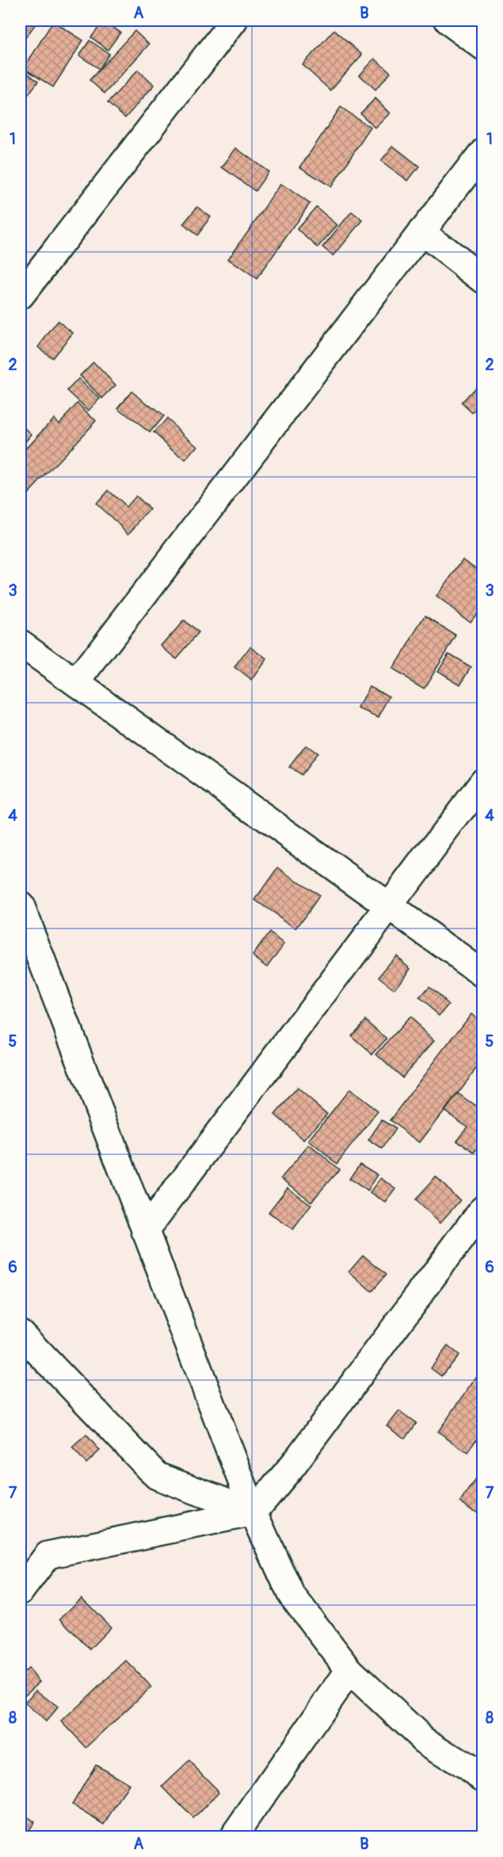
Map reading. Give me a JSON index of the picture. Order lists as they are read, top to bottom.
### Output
{
  "grid": {
    "columns": ["A", "B"],
    "rows": [
      "1",
      "2",
      "3",
      "4",
      "5",
      "6",
      "7",
      "8"
    ]
  }
}
